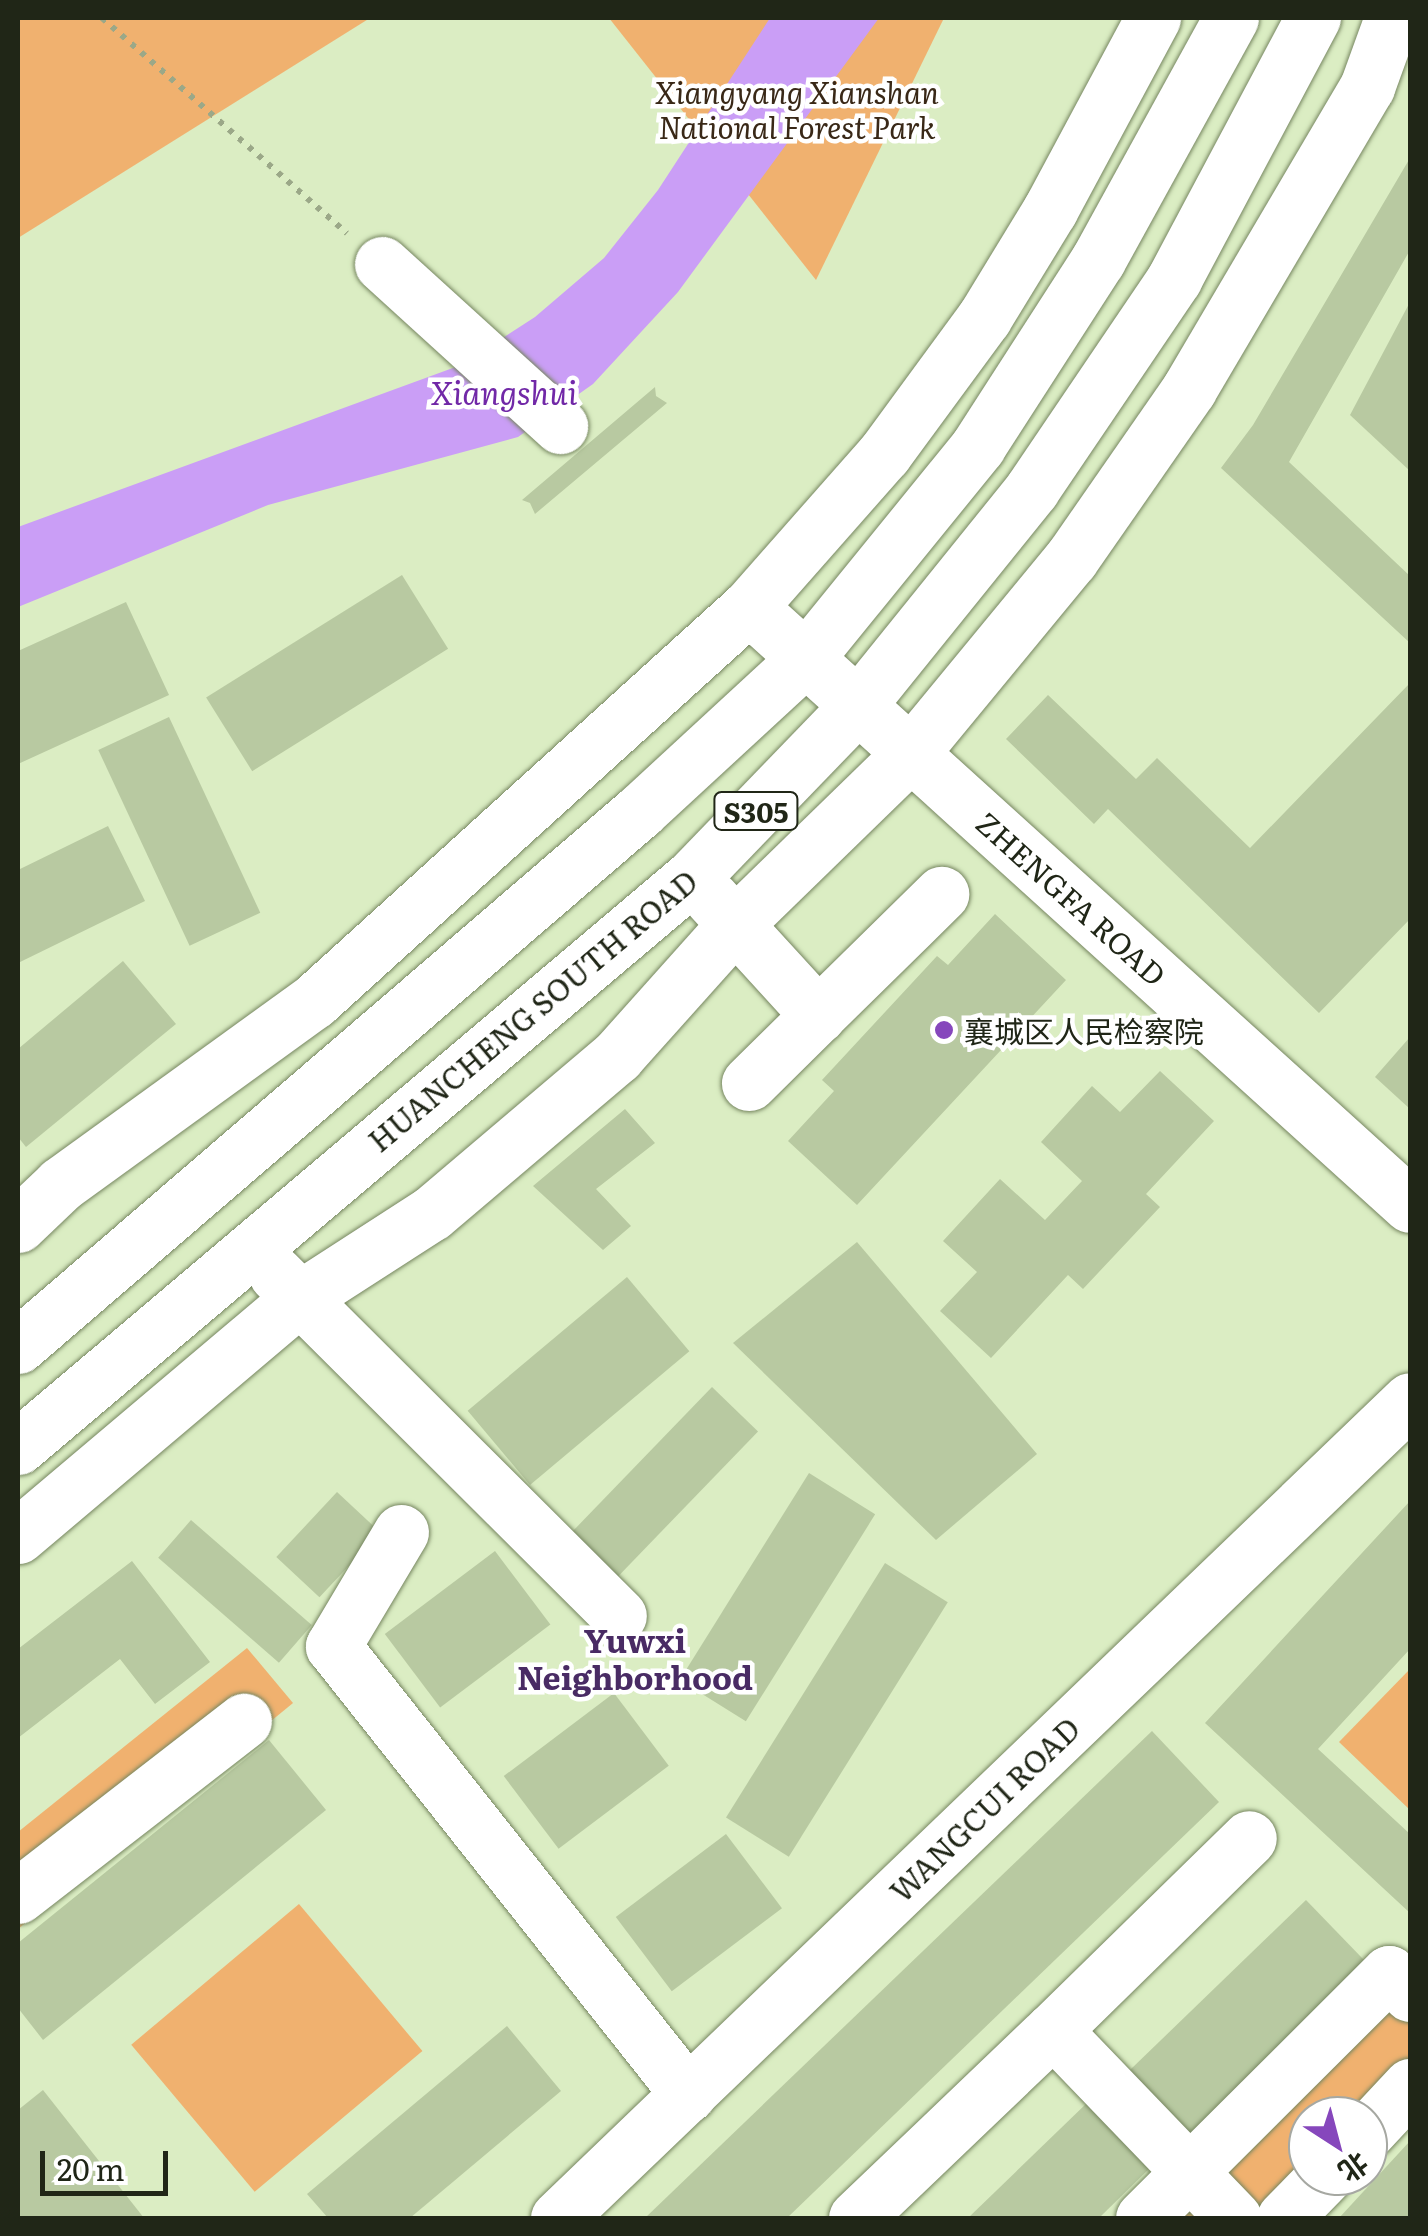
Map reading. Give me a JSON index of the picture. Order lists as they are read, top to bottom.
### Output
{
  "streets": {
    "main road": [
      "S305",
      "ZHENGFA ROAD",
      "HUANCHENG SOUTH ROAD",
      "WANGCUI ROAD"
    ]
  },
  "crossings": [
    ["S305", "ZHENGFA ROAD"],
    ["ZHENGFA ROAD", "HUANCHENG SOUTH ROAD"]
  ],
  "districts": ["Yuwxi Neighborhood"],
  "water": ["Xiangshui"],
  "parks": ["Xiangyang Xianshan National Forest Park"],
  "places": ["襄城区人民检察院"],
  "scale_bar": "20 m",
  "north": "bottom right"
}
